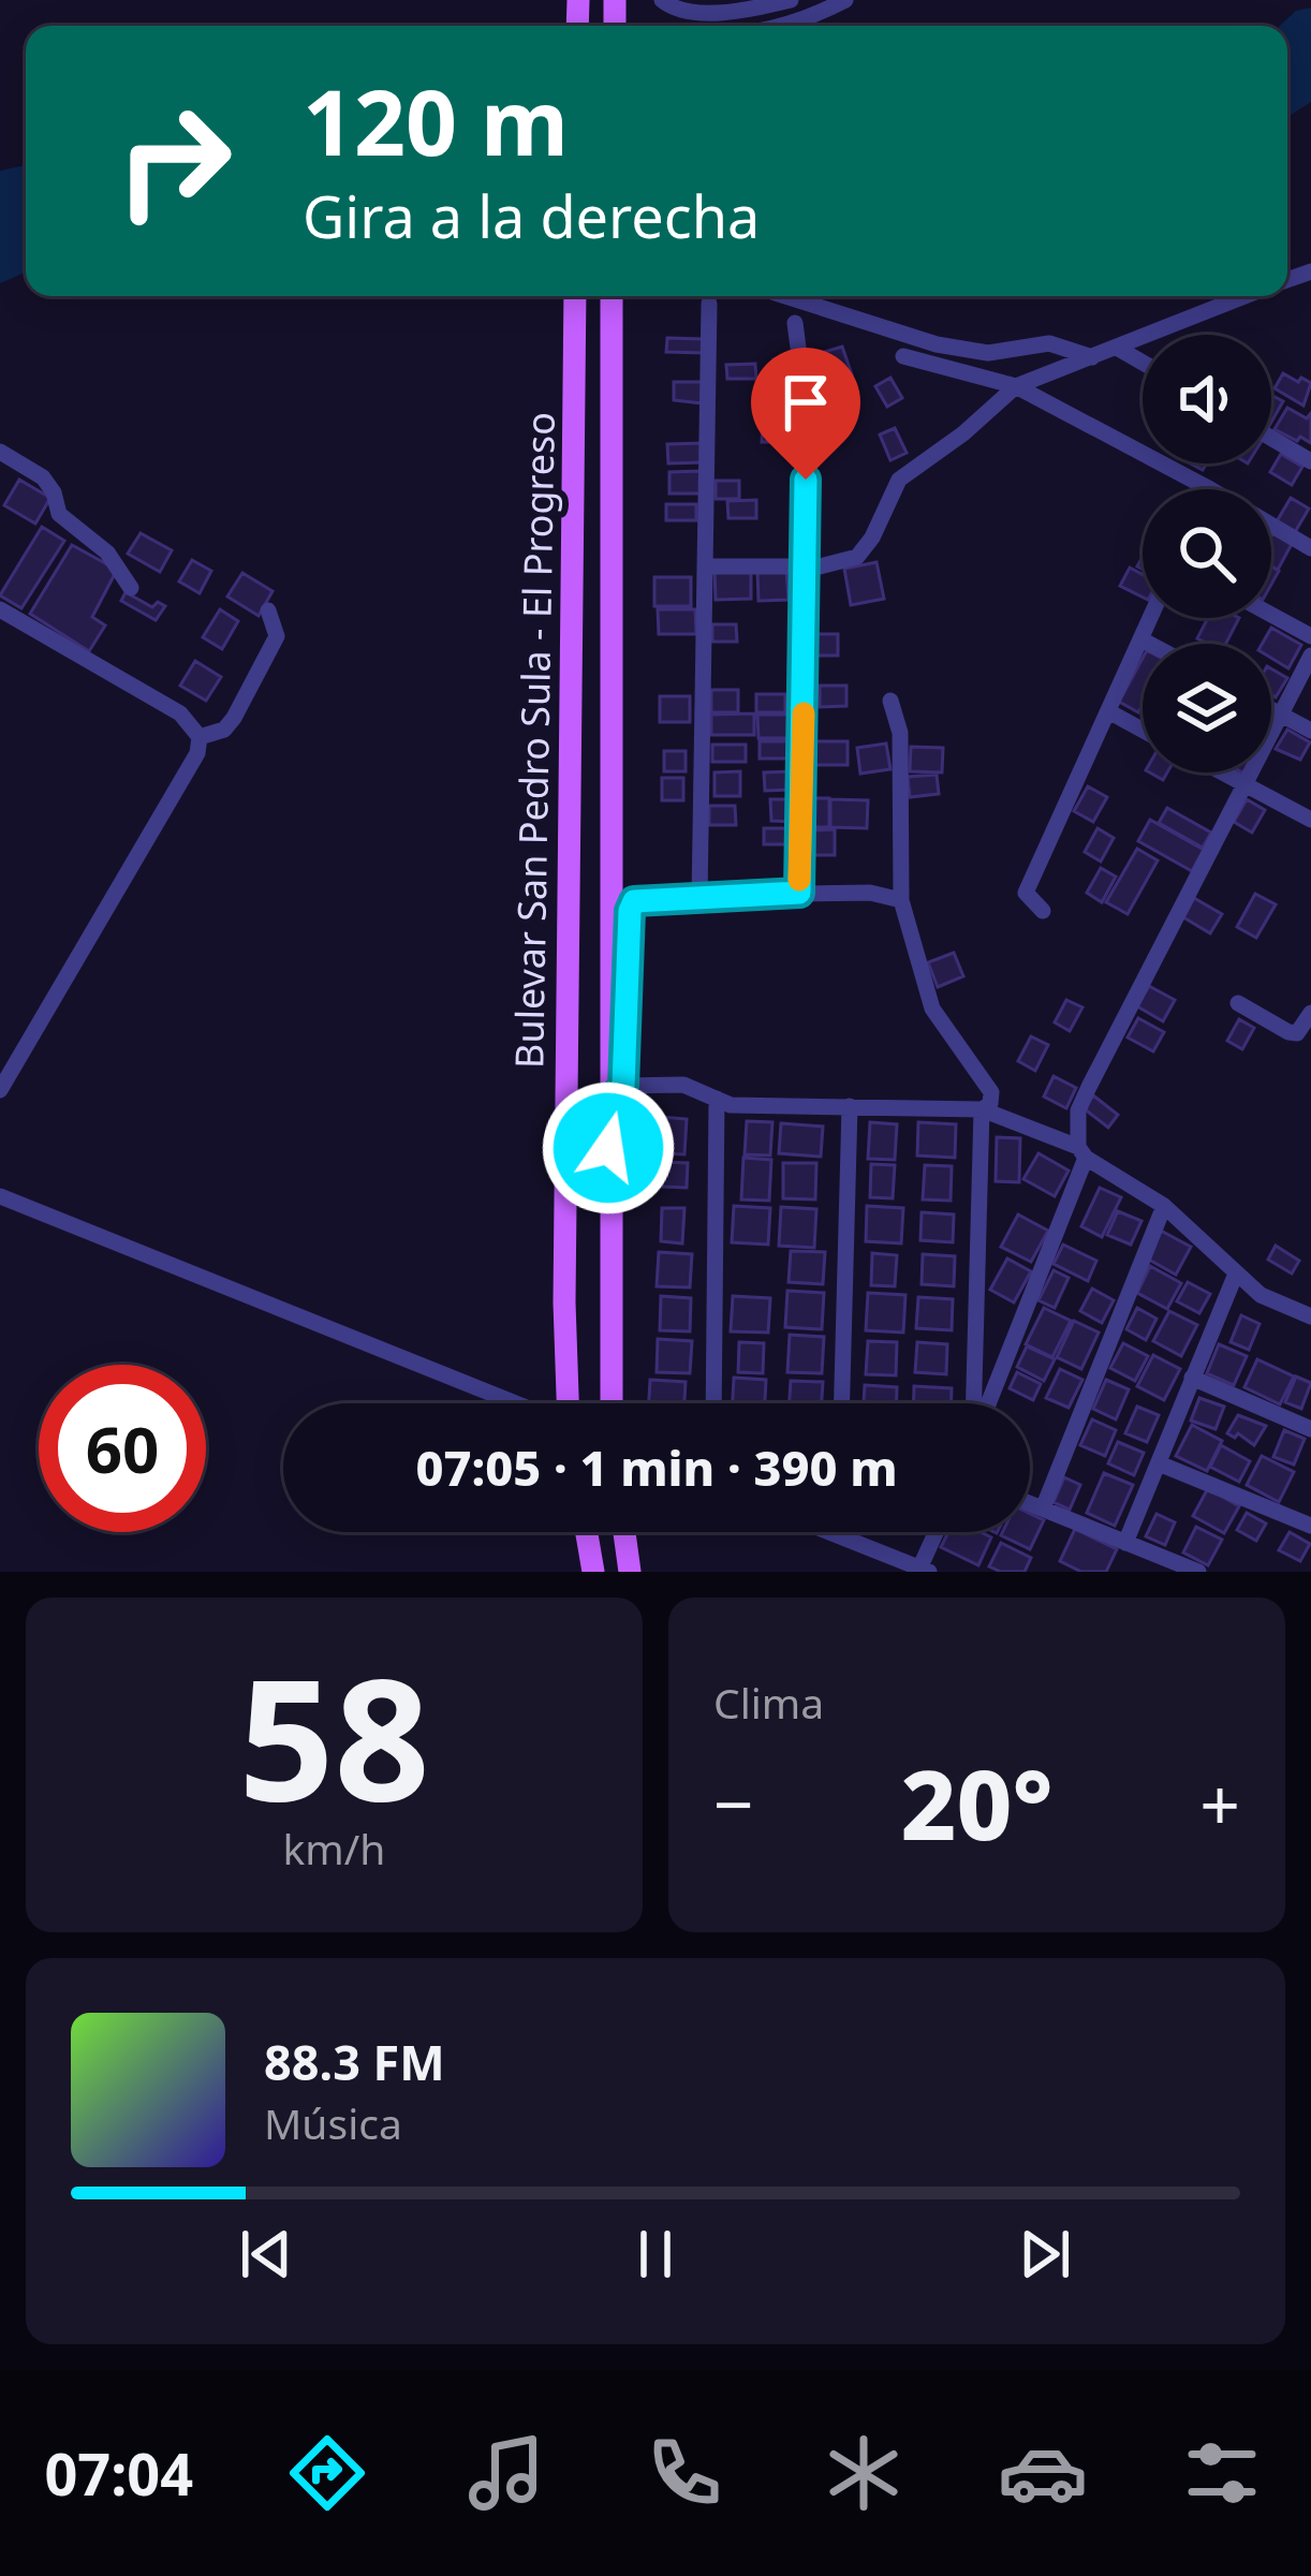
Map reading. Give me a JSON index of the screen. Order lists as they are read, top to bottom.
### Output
{
  "streets": {
    "main road": ["Bulevar San Pedro Sula - El Progreso"]
  },
  "page": {
    "turn": ["120 m", "Gira a la derecha"],
    "limit": "60",
    "trip": "07:05 · 1 min · 390 m",
    "tile": [
      ["58", "km/h"],
      "Clima"
    ],
    "heat": ["−", "20°", "+"],
    "song": ["88.3 FM", "Música"],
    "tabs": "07:04"
  }
}
